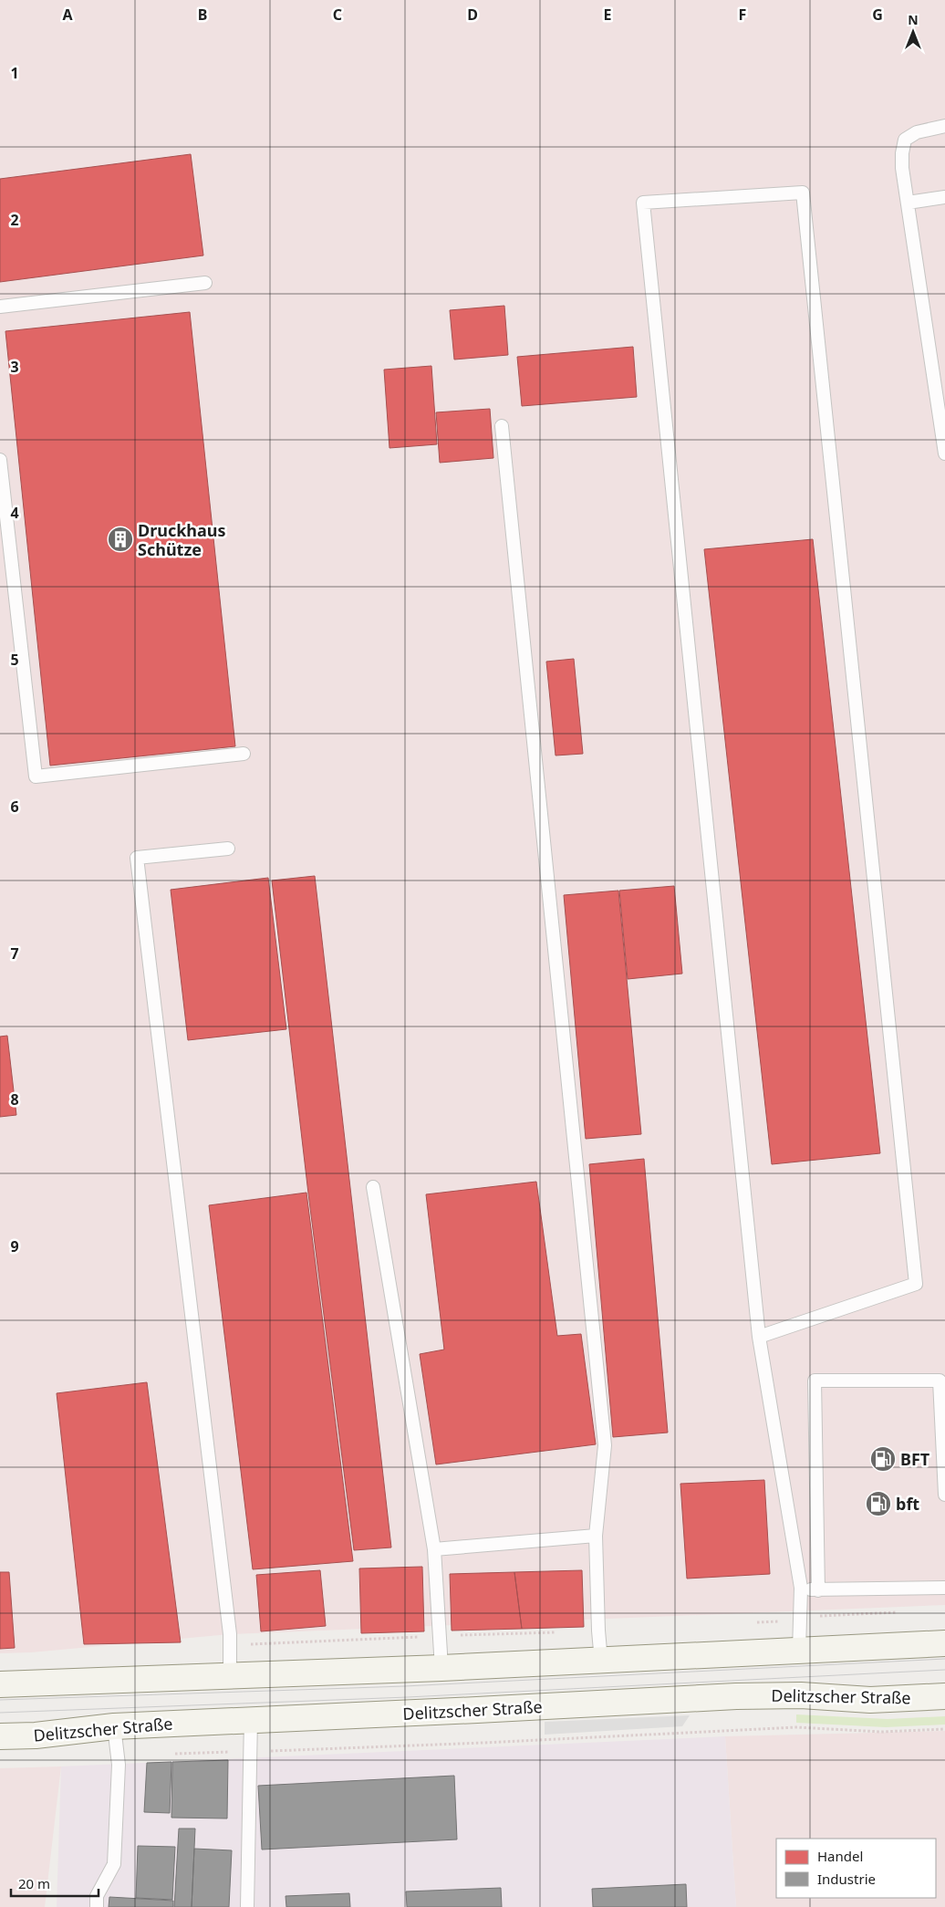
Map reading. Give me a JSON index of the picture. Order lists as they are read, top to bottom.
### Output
{
  "streets": {
    "main road": ["Delitzscher Straße"]
  },
  "places": {
    "building": ["Druckhaus Schütze"],
    "fuel station": ["BFT", "bft"]
  },
  "legend": ["Handel", "Industrie"],
  "scale_bar": "20 m",
  "north": "top",
  "grid": {
    "columns": [
      "A",
      "B",
      "C",
      "D",
      "E",
      "F",
      "G"
    ],
    "rows": [
      "1",
      "2",
      "3",
      "4",
      "5",
      "6",
      "7",
      "8",
      "9"
    ]
  }
}
